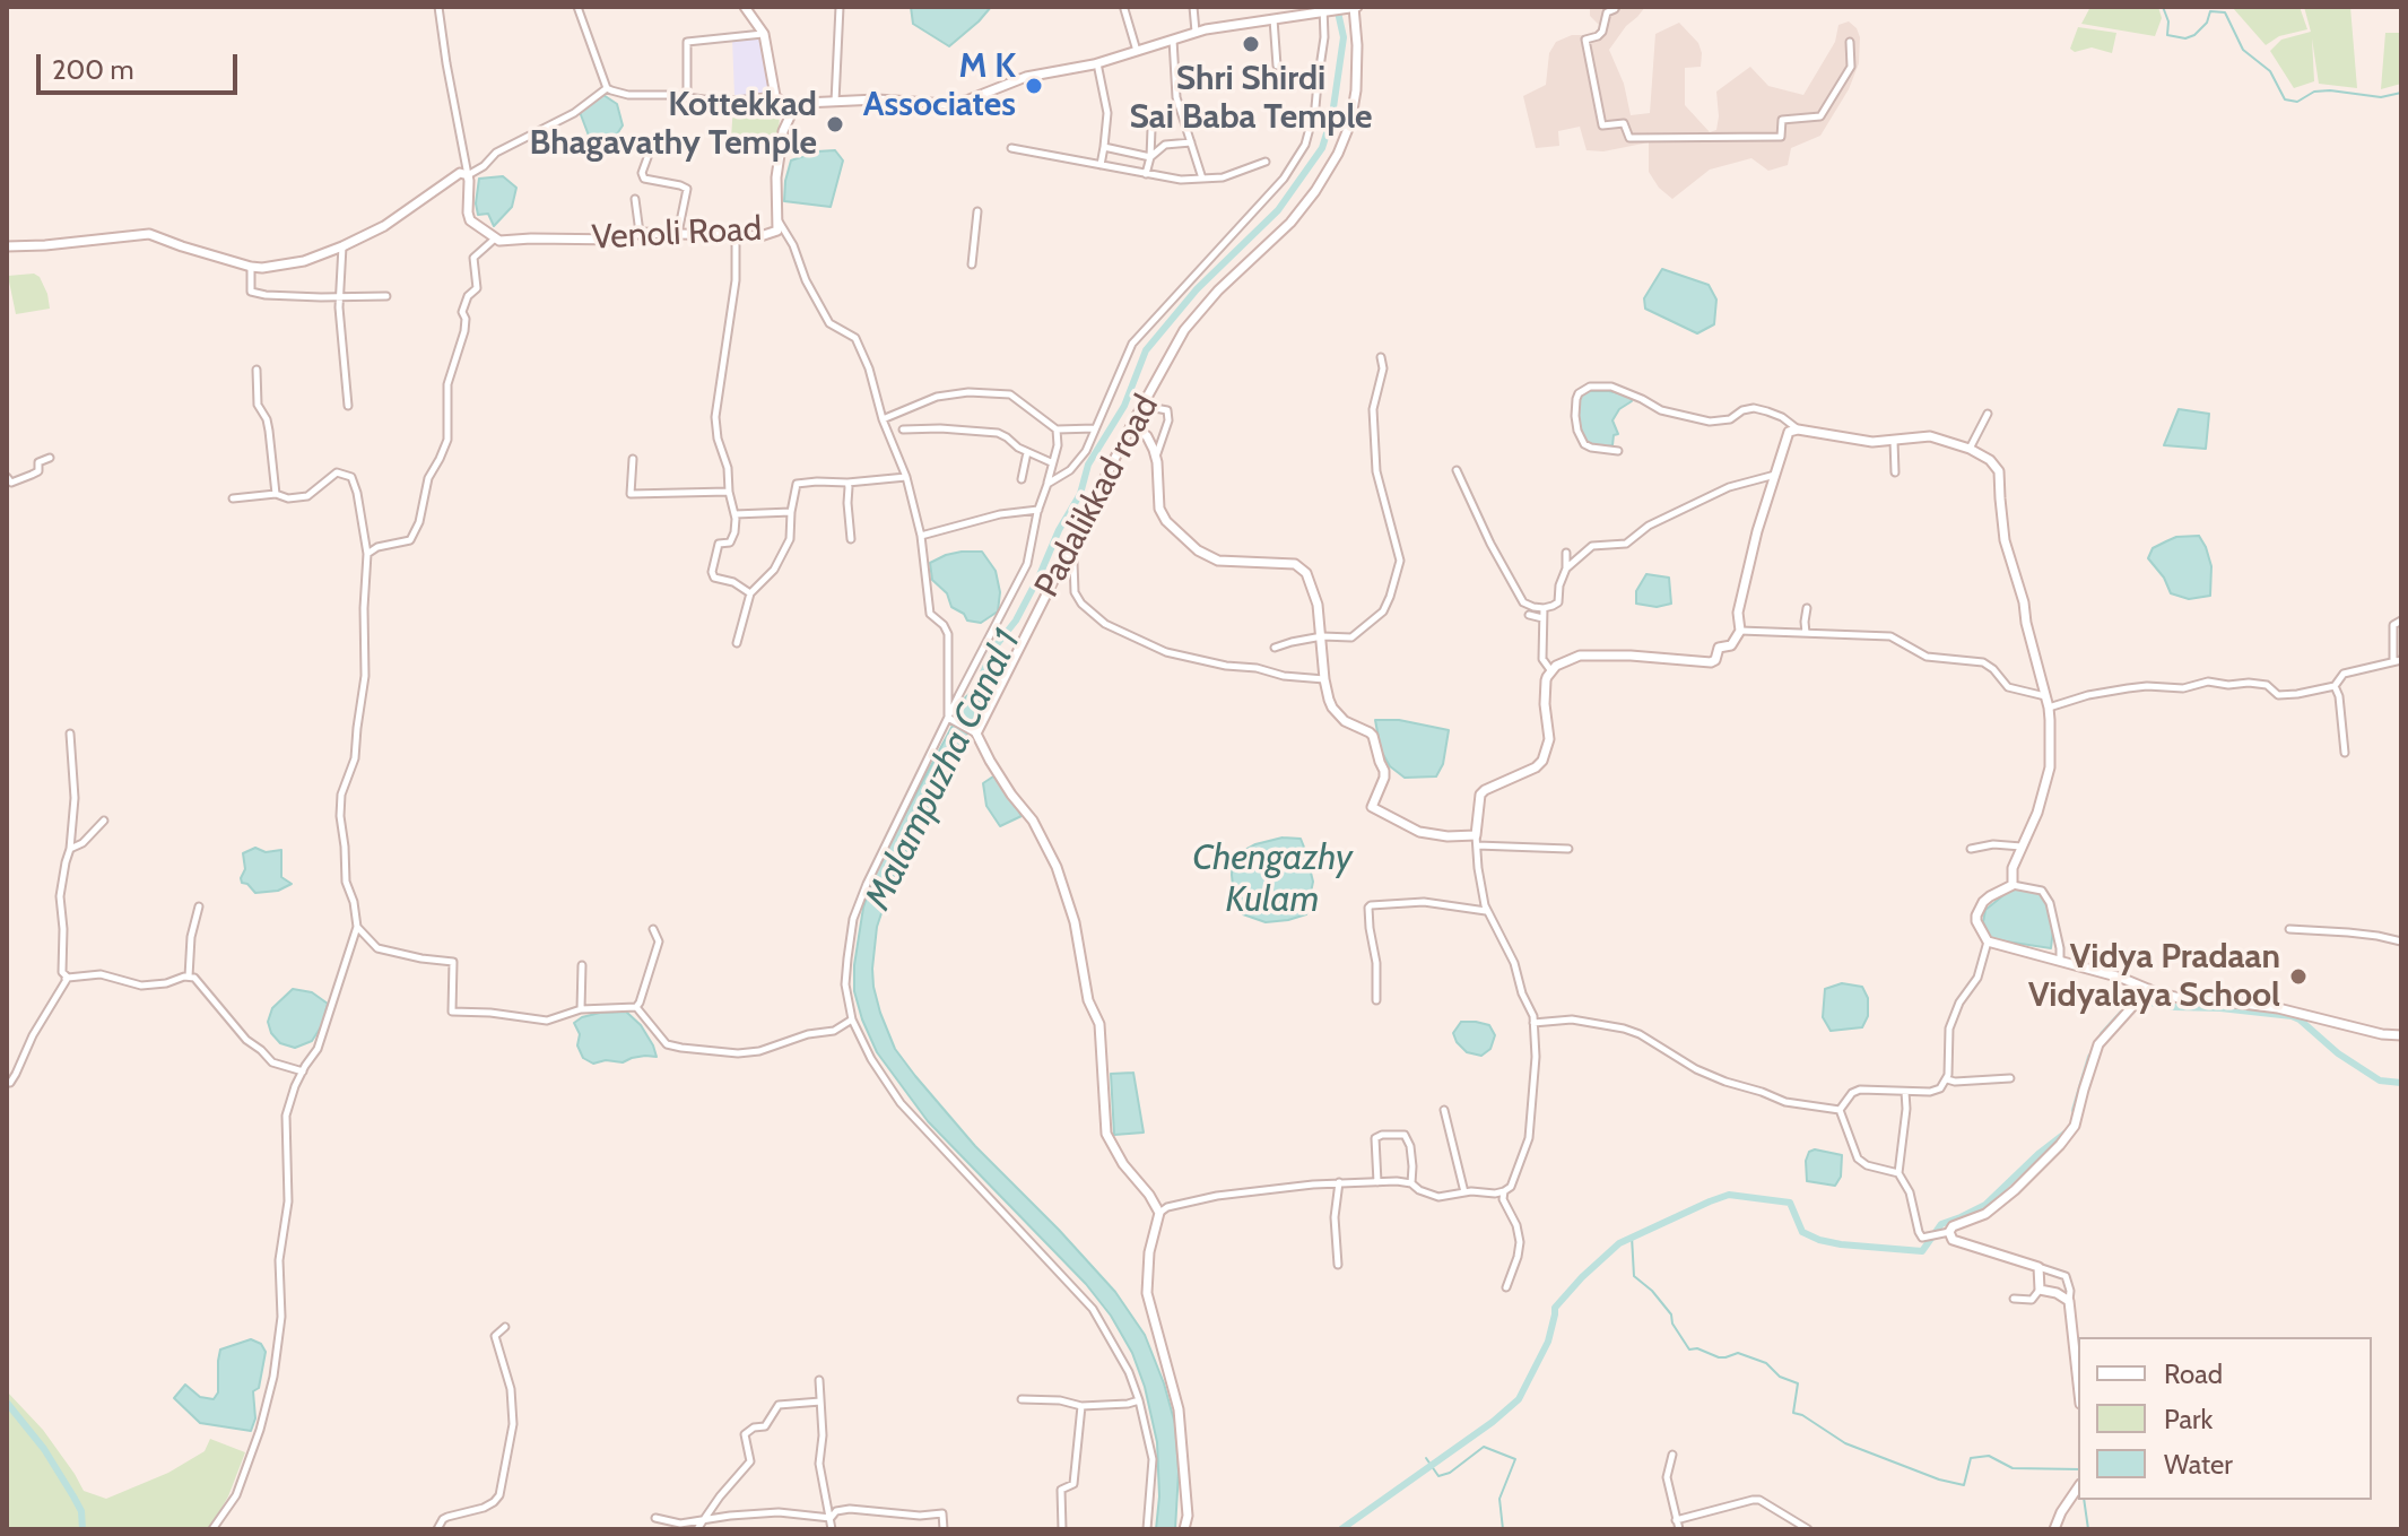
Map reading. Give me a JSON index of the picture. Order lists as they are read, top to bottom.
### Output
{
  "streets": {
    "street": ["Venoli Road", "Padalikkad road"]
  },
  "water": ["Malampuzha Canal 1", "Chengazhy Kulam"],
  "places": [
    "Shri Shirdi Sai Baba Temple",
    "M K Associates",
    "Kottekkad Bhagavathy Temple",
    "Vidya Pradaan Vidyalaya School"
  ],
  "legend": ["Road", "Park", "Water"],
  "scale_bar": "200 m"
}
